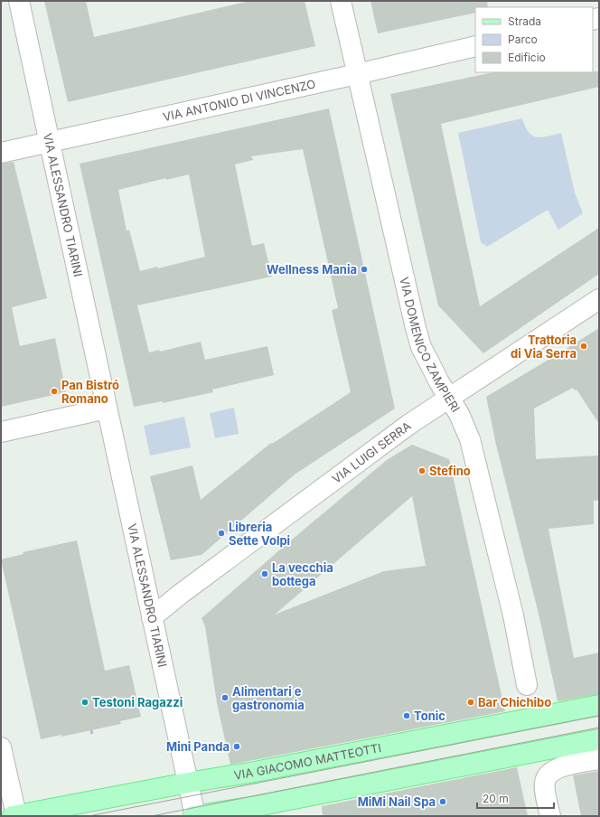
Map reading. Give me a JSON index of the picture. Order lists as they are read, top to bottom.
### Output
{
  "streets": {
    "main road": ["VIA GIACOMO MATTEOTTI"],
    "street": [
      "VIA ANTONIO DI VINCENZO",
      "VIA ALESSANDRO TIARINI",
      "VIA DOMENICO ZAMPIERI",
      "VIA LUIGI SERRA"
    ]
  },
  "crossings": [
    ["VIA ANTONIO DI VINCENZO", "VIA ALESSANDRO TIARINI"],
    ["VIA ANTONIO DI VINCENZO", "VIA DOMENICO ZAMPIERI"],
    ["VIA ALESSANDRO TIARINI", "VIA LUIGI SERRA"],
    ["VIA ALESSANDRO TIARINI", "VIA GIACOMO MATTEOTTI"],
    ["VIA DOMENICO ZAMPIERI", "VIA LUIGI SERRA"]
  ],
  "places": [
    "Wellness Mania",
    "Trattoria di Via Serra",
    "Pan Bistró Romano",
    "Stefino",
    "Libreria Sette Volpi",
    "La vecchia bottega",
    "Alimentari e gastronomia",
    "Testoni Ragazzi",
    "Bar Chichibo",
    "Tonic",
    "Mini Panda",
    "MiMi Nail Spa"
  ],
  "legend": ["Strada", "Parco", "Edificio"],
  "scale_bar": "20 m"
}
